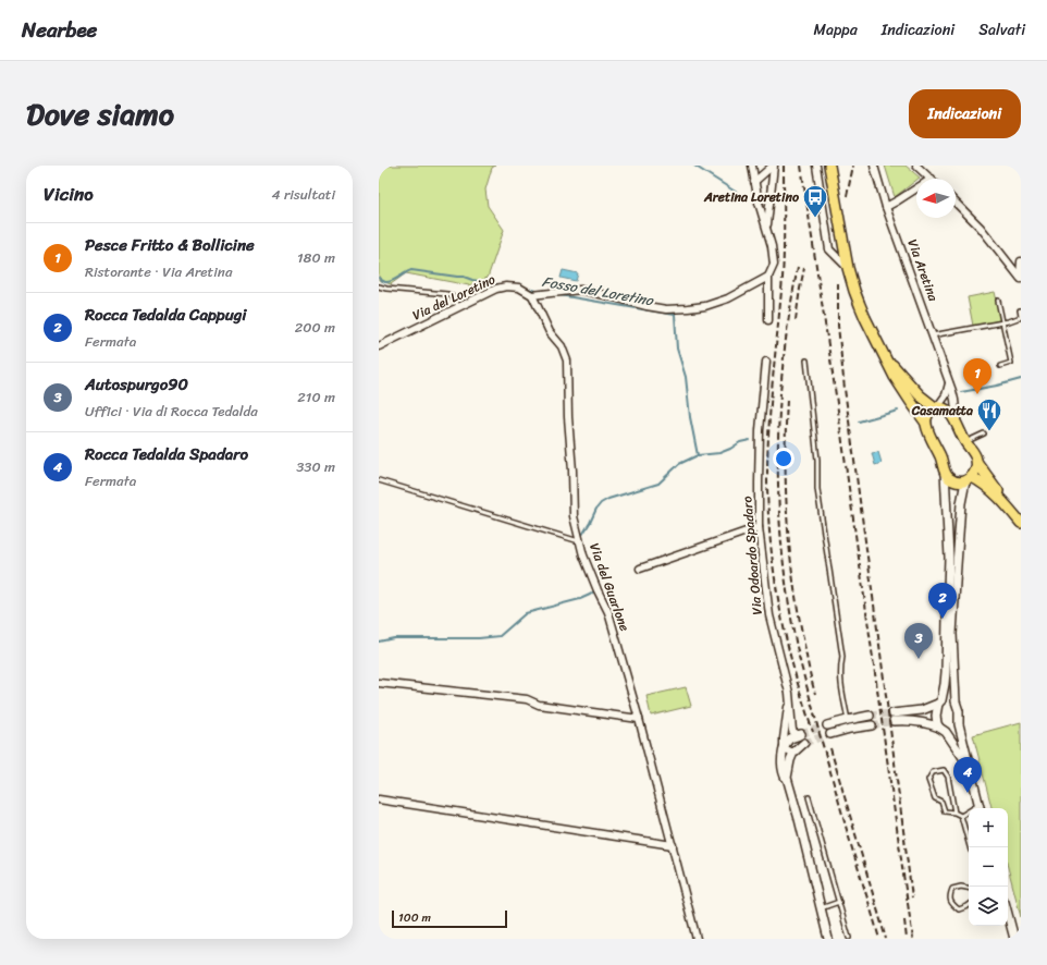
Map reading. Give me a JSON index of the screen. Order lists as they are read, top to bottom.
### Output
{
  "streets": {
    "street": [
      "Via Aretina",
      "Via del Loretino",
      "Via Odoardo Spadaro",
      "Via del Guarlone"
    ]
  },
  "crossings": [
    ["Via del Loretino", "Via del Guarlone"]
  ],
  "water": ["Fosso del Loretino"],
  "places": {
    "bus stop": ["Aretina Loretino"],
    "restaurant": ["Casamatta"]
  },
  "scale_bar": "100 m",
  "north": "left",
  "page": {
    "header": "Nearbee",
    "nav": ["Mappa", "Indicazioni", "Salvati"],
    "title": "Dove siamo",
    "buttons": "Indicazioni",
    "heading": ["Vicino", "4 risultati"],
    "list": [
      {
        "mark": "1",
        "name": "Pesce Fritto & Bollicine",
        "note": "Ristorante · Via Aretina",
        "value": "180 m"
      },
      {
        "mark": "2",
        "name": "Rocca Tedalda Cappugi",
        "note": "Fermata",
        "value": "200 m"
      },
      {
        "mark": "3",
        "name": "Autospurgo90",
        "note": "Uffici · Via di Rocca Tedalda",
        "value": "210 m"
      },
      {
        "mark": "4",
        "name": "Rocca Tedalda Spadaro",
        "note": "Fermata",
        "value": "330 m"
      }
    ],
    "pins": [
      "1",
      "2",
      "3",
      "4"
    ],
    "map_buttons": ["+", "−"],
    "scale": "100 m"
  }
}
